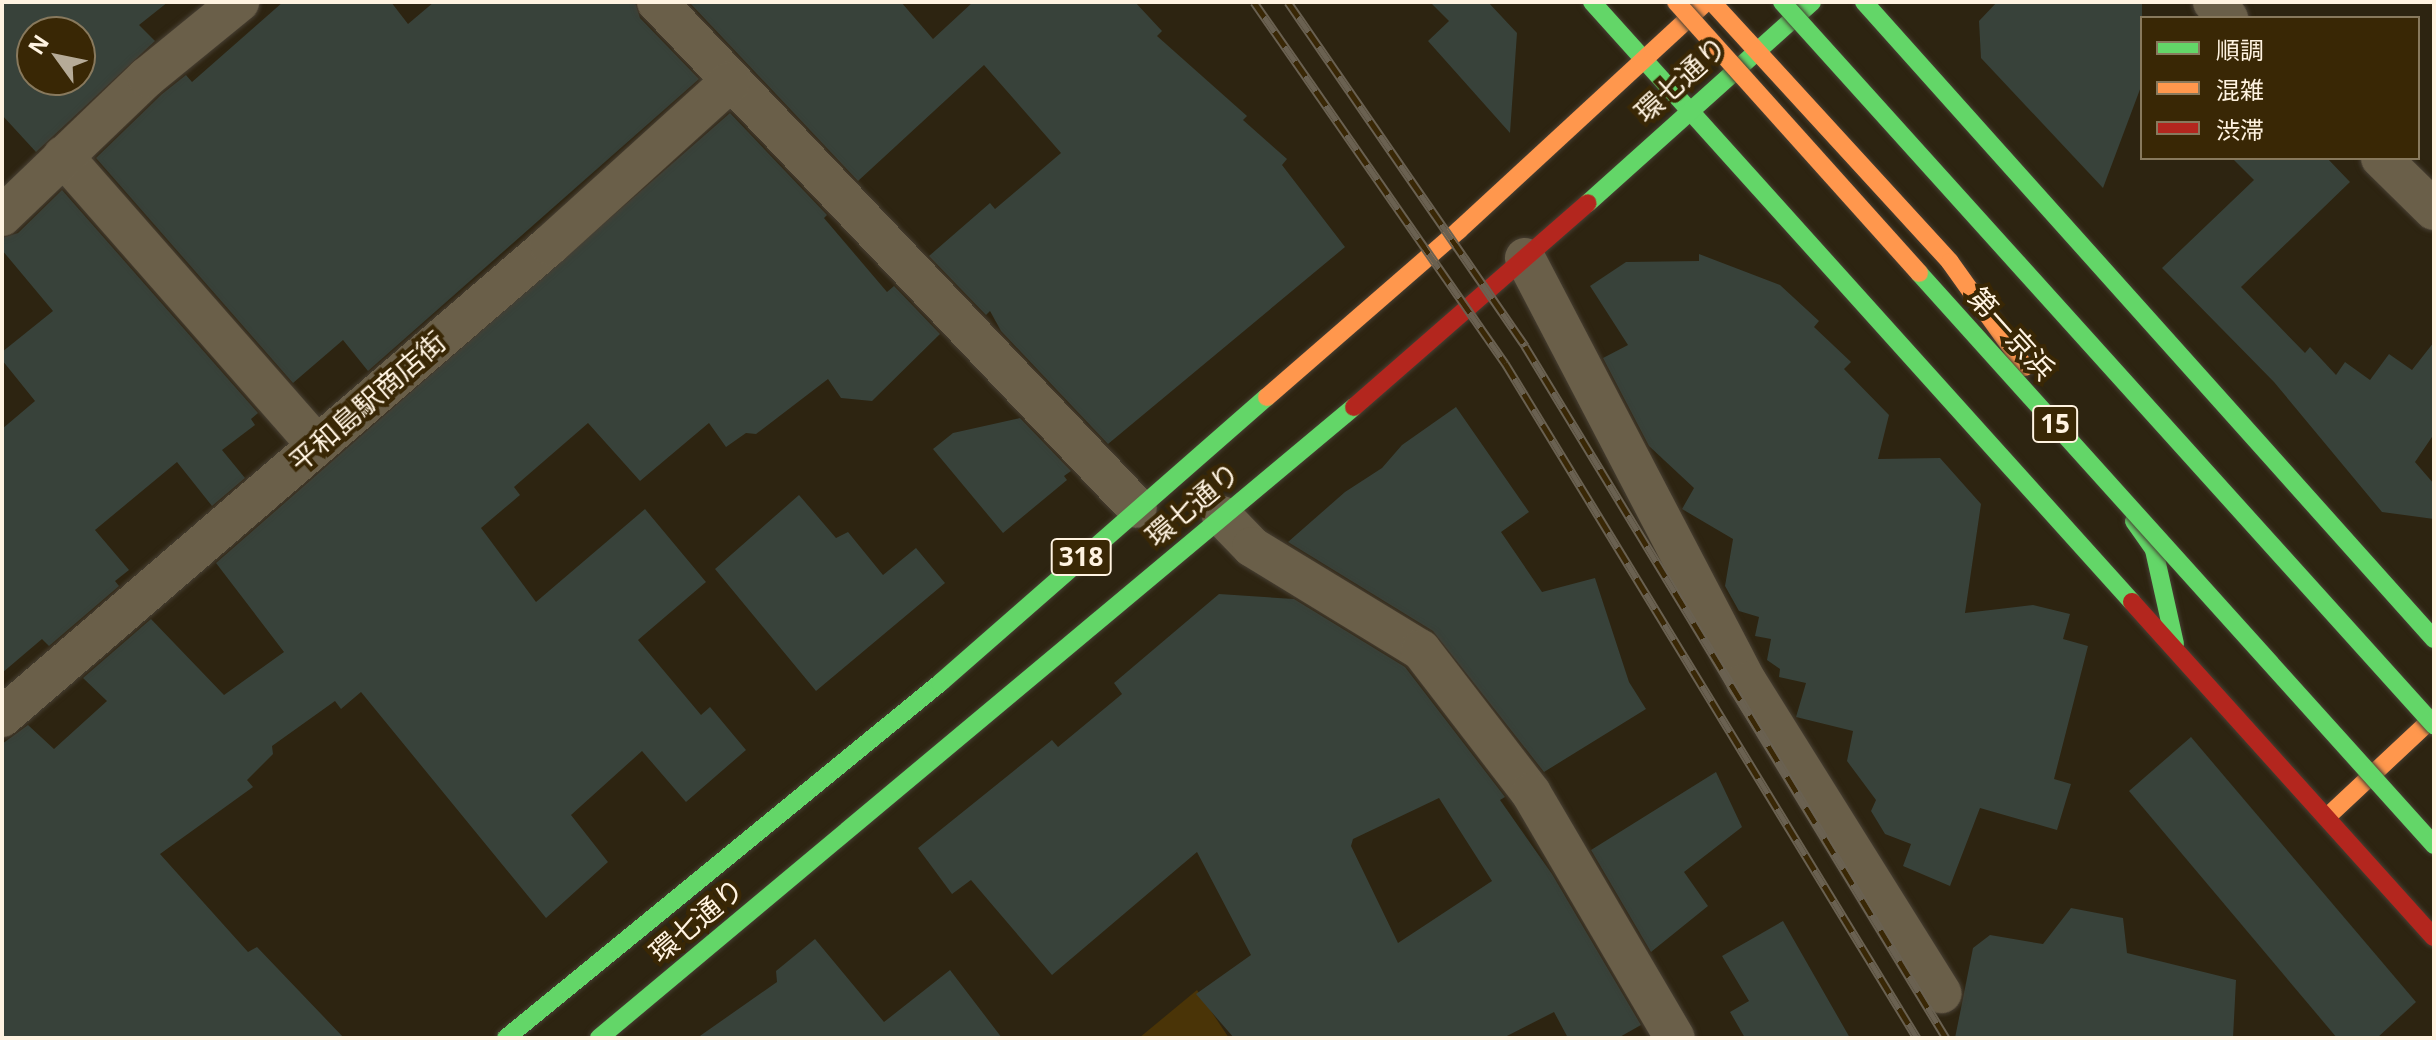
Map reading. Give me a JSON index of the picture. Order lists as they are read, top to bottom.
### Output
{
  "streets": {
    "main road": [
      "環七通り",
      "第一京浜",
      "15",
      "318"
    ],
    "street": ["平和島駅商店街"]
  },
  "crossings": [
    ["環七通り", "15"]
  ],
  "legend": ["順調", "混雑", "渋滞"],
  "north": "top left"
}
